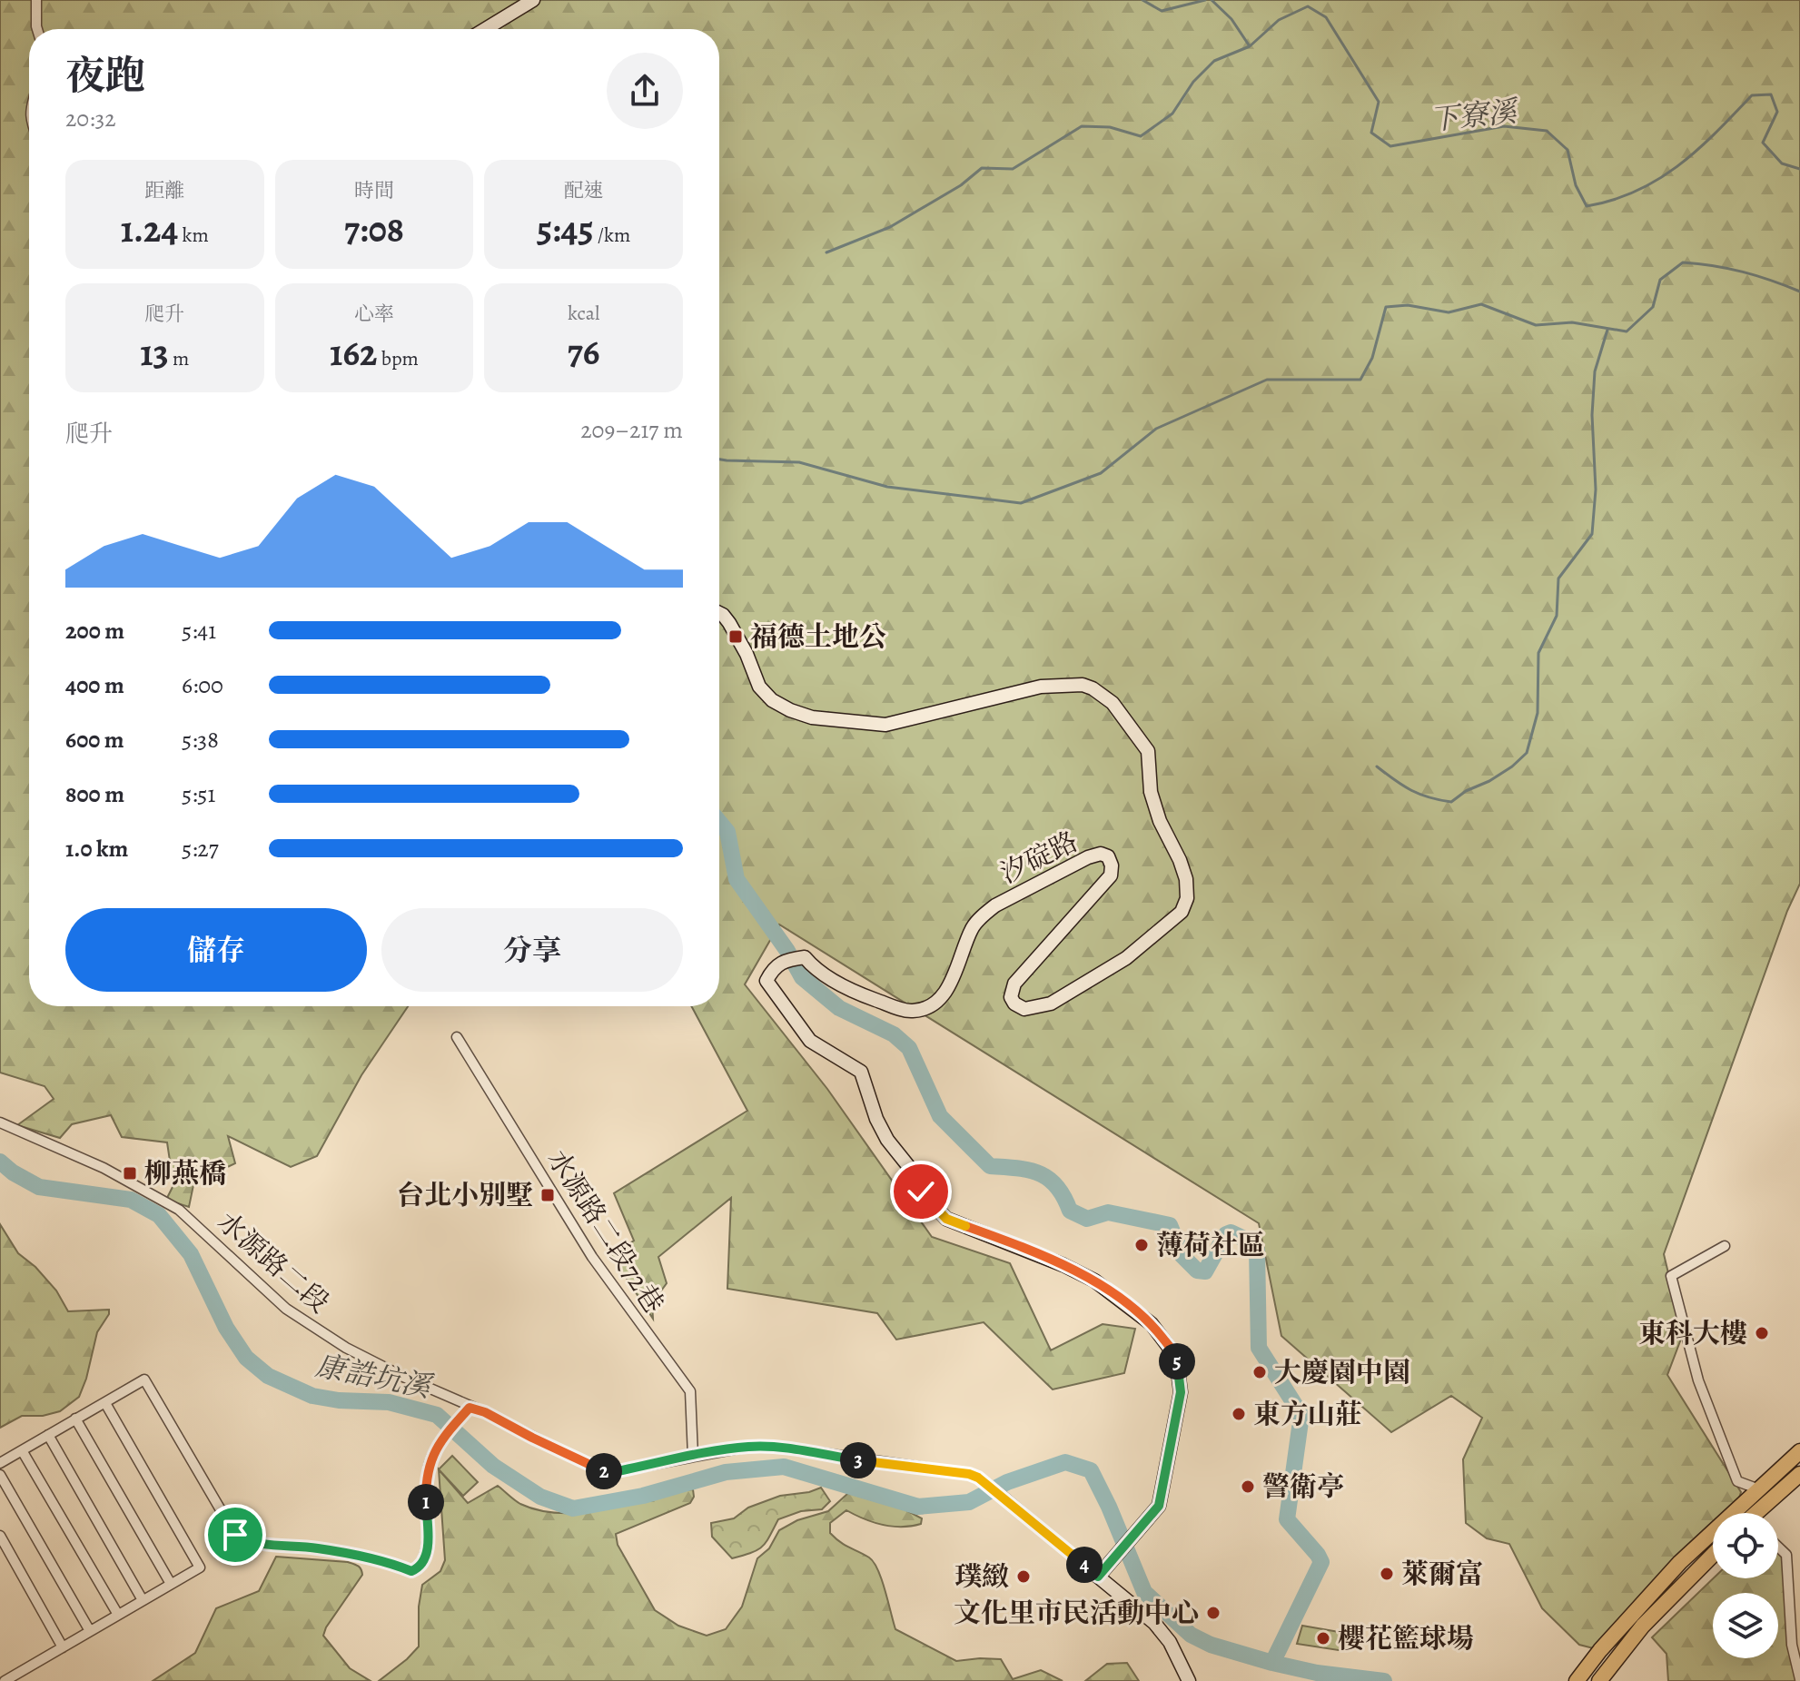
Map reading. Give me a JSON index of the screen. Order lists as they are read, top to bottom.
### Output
{
  "streets": {
    "street": ["汐碇路", "水源路二段72巷", "水源路二段"]
  },
  "crossings": [
    ["汐碇路", "水源路二段"],
    ["水源路二段72巷", "水源路二段"]
  ],
  "water": ["下寮溪", "康誥坑溪"],
  "places": {
    "transit": ["福德土地公", "柳燕橋", "台北小別墅"],
    "other": [
      "薄荷社區",
      "東科大樓",
      "大慶園中園",
      "東方山莊",
      "警衛亭",
      "萊爾富",
      "璞緻",
      "文化里市民活動中心",
      "櫻花籃球場"
    ]
  },
  "page": {
    "heading": ["夜跑", "20:32"],
    "stats": [
      ["距離", "1.24 km"],
      ["時間", "7:08"],
      ["配速", "5:45 /km"],
      ["爬升", "13 m"],
      ["心率", "162 bpm"],
      ["kcal", "76"]
    ],
    "chart": ["爬升", "209–217 m"],
    "list": [
      {
        "name": "200 m",
        "note": "5:41"
      },
      {
        "name": "400 m",
        "note": "6:00"
      },
      {
        "name": "600 m",
        "note": "5:38"
      },
      {
        "name": "800 m",
        "note": "5:51"
      },
      {
        "name": "1.0 km",
        "note": "5:27"
      }
    ],
    "buttons": ["儲存", "分享"],
    "pins": [
      "5",
      "3",
      "2",
      "1",
      "4"
    ]
  }
}
